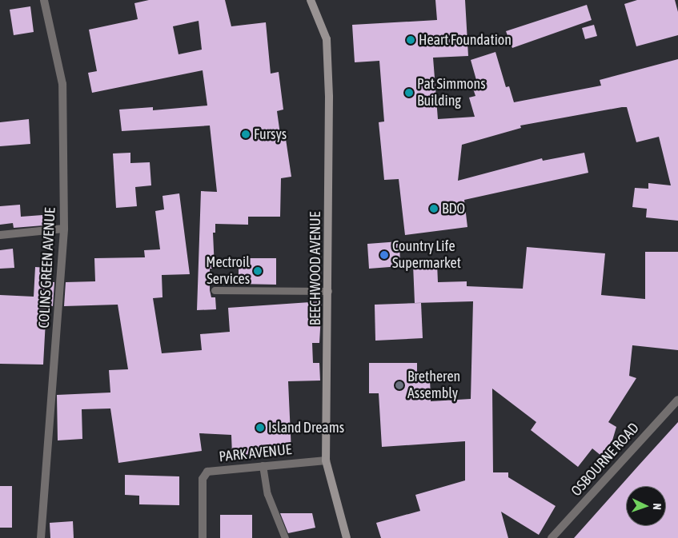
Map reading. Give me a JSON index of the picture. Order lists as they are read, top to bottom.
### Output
{
  "streets": {
    "street": [
      "COLINS GREEN AVENUE",
      "BEECHWOOD AVENUE",
      "PARK AVENUE",
      "OSBOURNE ROAD"
    ]
  },
  "crossings": [
    ["BEECHWOOD AVENUE", "PARK AVENUE"]
  ],
  "places": [
    "Heart Foundation",
    "Pat Simmons Building",
    "Fursys",
    "BDO",
    "Country Life Supermarket",
    "Mectroil Services",
    "Bretheren Assembly",
    "Island Dreams"
  ],
  "north": "right"
}
